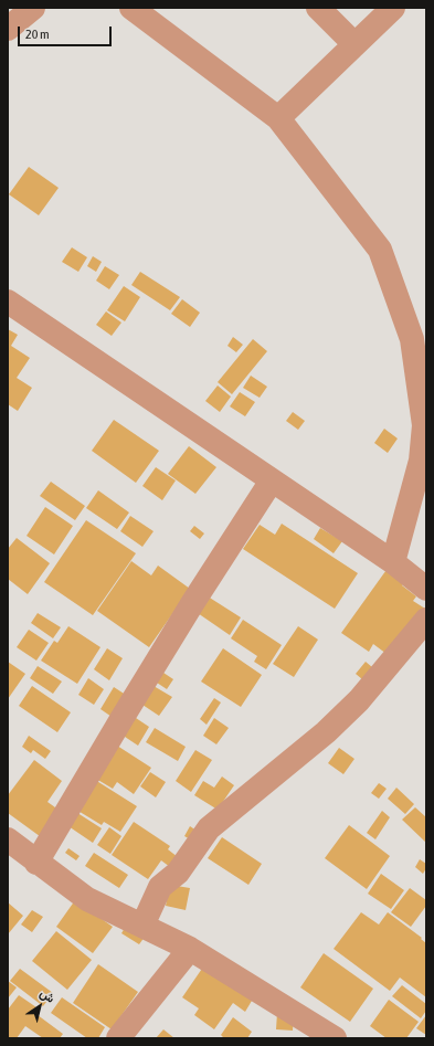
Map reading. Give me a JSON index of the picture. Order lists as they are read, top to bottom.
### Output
{
  "scale_bar": "20 m",
  "north": "top right"
}
